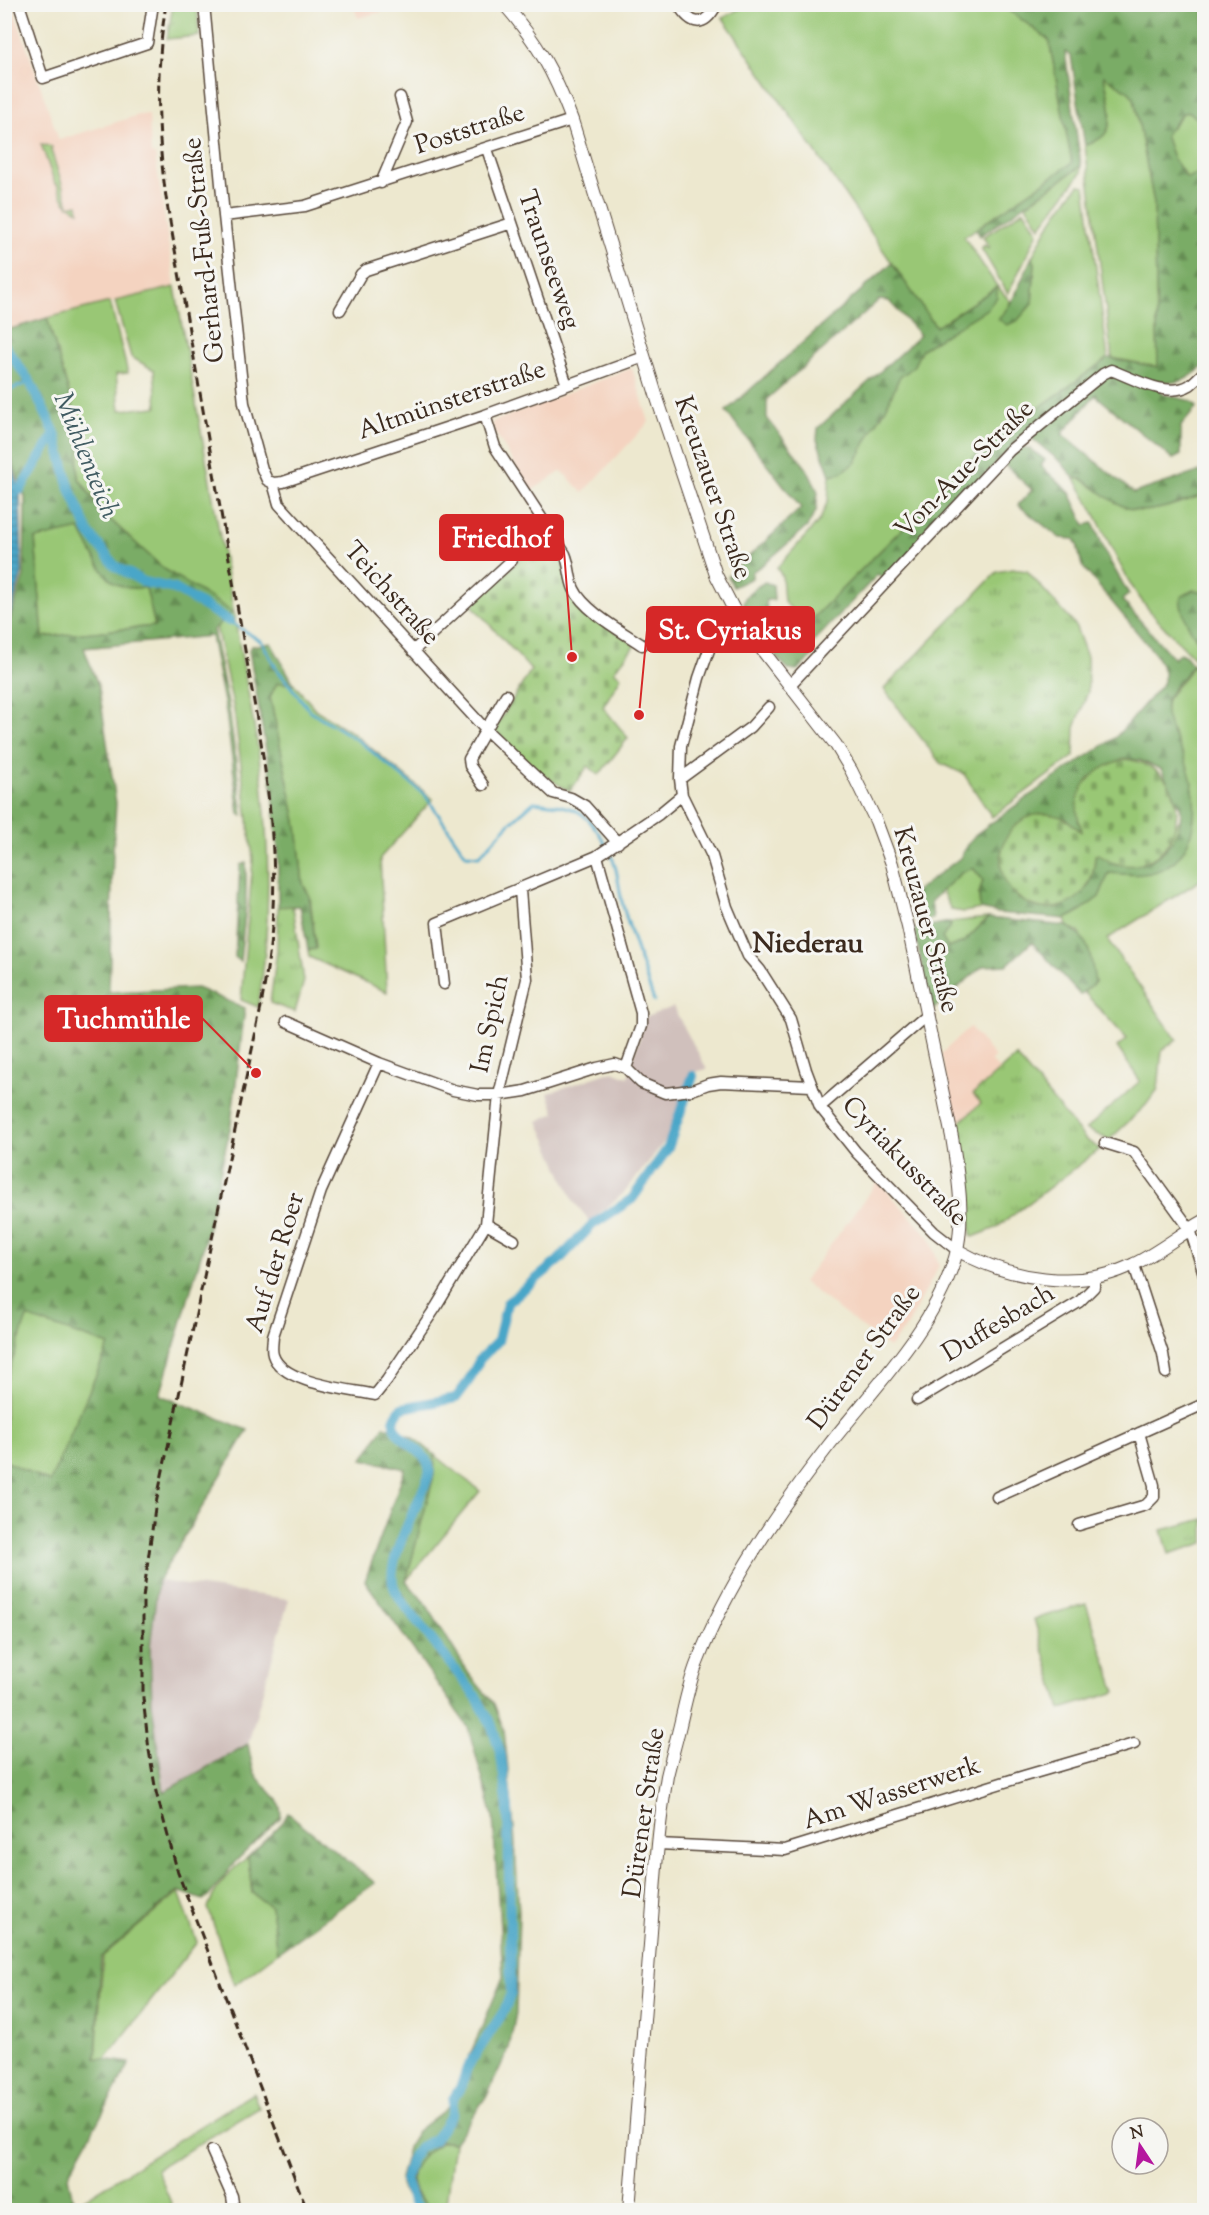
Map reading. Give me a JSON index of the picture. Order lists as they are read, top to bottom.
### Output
{
  "streets": {
    "main road": ["Kreuzauer Straße", "Dürener Straße"],
    "street": [
      "Poststraße",
      "Gerhard-Fuß-Straße",
      "Traunseeweg",
      "Altmünsterstraße",
      "Von-Aue-Straße",
      "Teichstraße",
      "Im Spich",
      "Cyriakusstraße",
      "Auf der Roer",
      "Duffesbach",
      "Am Wasserwerk"
    ]
  },
  "crossings": [
    ["Poststraße", "Gerhard-Fuß-Straße"],
    ["Poststraße", "Traunseeweg"],
    ["Poststraße", "Kreuzauer Straße"],
    ["Gerhard-Fuß-Straße", "Altmünsterstraße"],
    ["Gerhard-Fuß-Straße", "Teichstraße"],
    ["Traunseeweg", "Altmünsterstraße"],
    ["Altmünsterstraße", "Kreuzauer Straße"],
    ["Altmünsterstraße", "Teichstraße"],
    ["Von-Aue-Straße", "Kreuzauer Straße"],
    ["Kreuzauer Straße", "Cyriakusstraße"],
    ["Kreuzauer Straße", "Dürener Straße"],
    ["Im Spich", "Auf der Roer"],
    ["Cyriakusstraße", "Dürener Straße"],
    ["Dürener Straße", "Am Wasserwerk"]
  ],
  "districts": ["Niederau"],
  "water": ["Mühlenteich"],
  "places": ["Friedhof", "St. Cyriakus", "Tuchmühle"],
  "north": "top"
}
